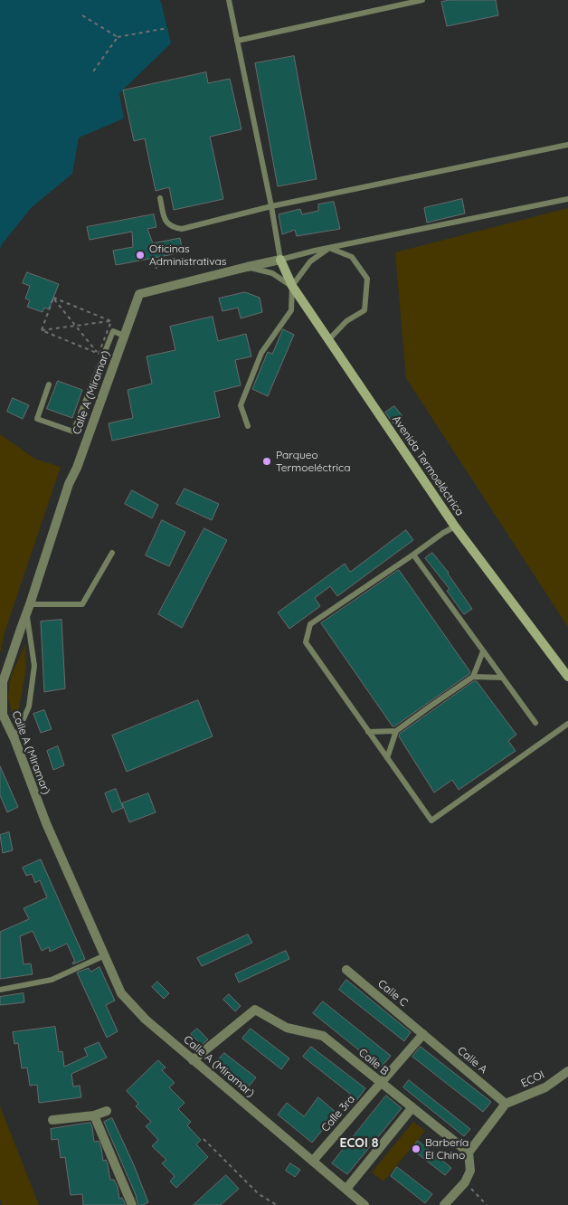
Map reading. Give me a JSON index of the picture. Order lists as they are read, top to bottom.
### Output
{
  "streets": {
    "main road": ["Avenida Termoeléctrica"],
    "street": [
      "Calle A (Miramar)",
      "Calle C",
      "Calle A",
      "Calle B",
      "ECOI",
      "Calle 3ra"
    ]
  },
  "crossings": [
    ["Calle A (Miramar)", "Avenida Termoeléctrica"],
    ["Calle A (Miramar)", "Calle B"],
    ["Calle A (Miramar)", "Calle 3ra"],
    ["Calle C", "Calle A"],
    ["Calle C", "Calle 3ra"],
    ["Calle A", "ECOI"],
    ["Calle A", "Calle 3ra"],
    ["Calle B", "Calle 3ra"]
  ],
  "districts": ["ECOI 8"],
  "places": ["Oficinas Administrativas", "Parqueo Termoeléctrica", "Barbería El Chino"]
}
